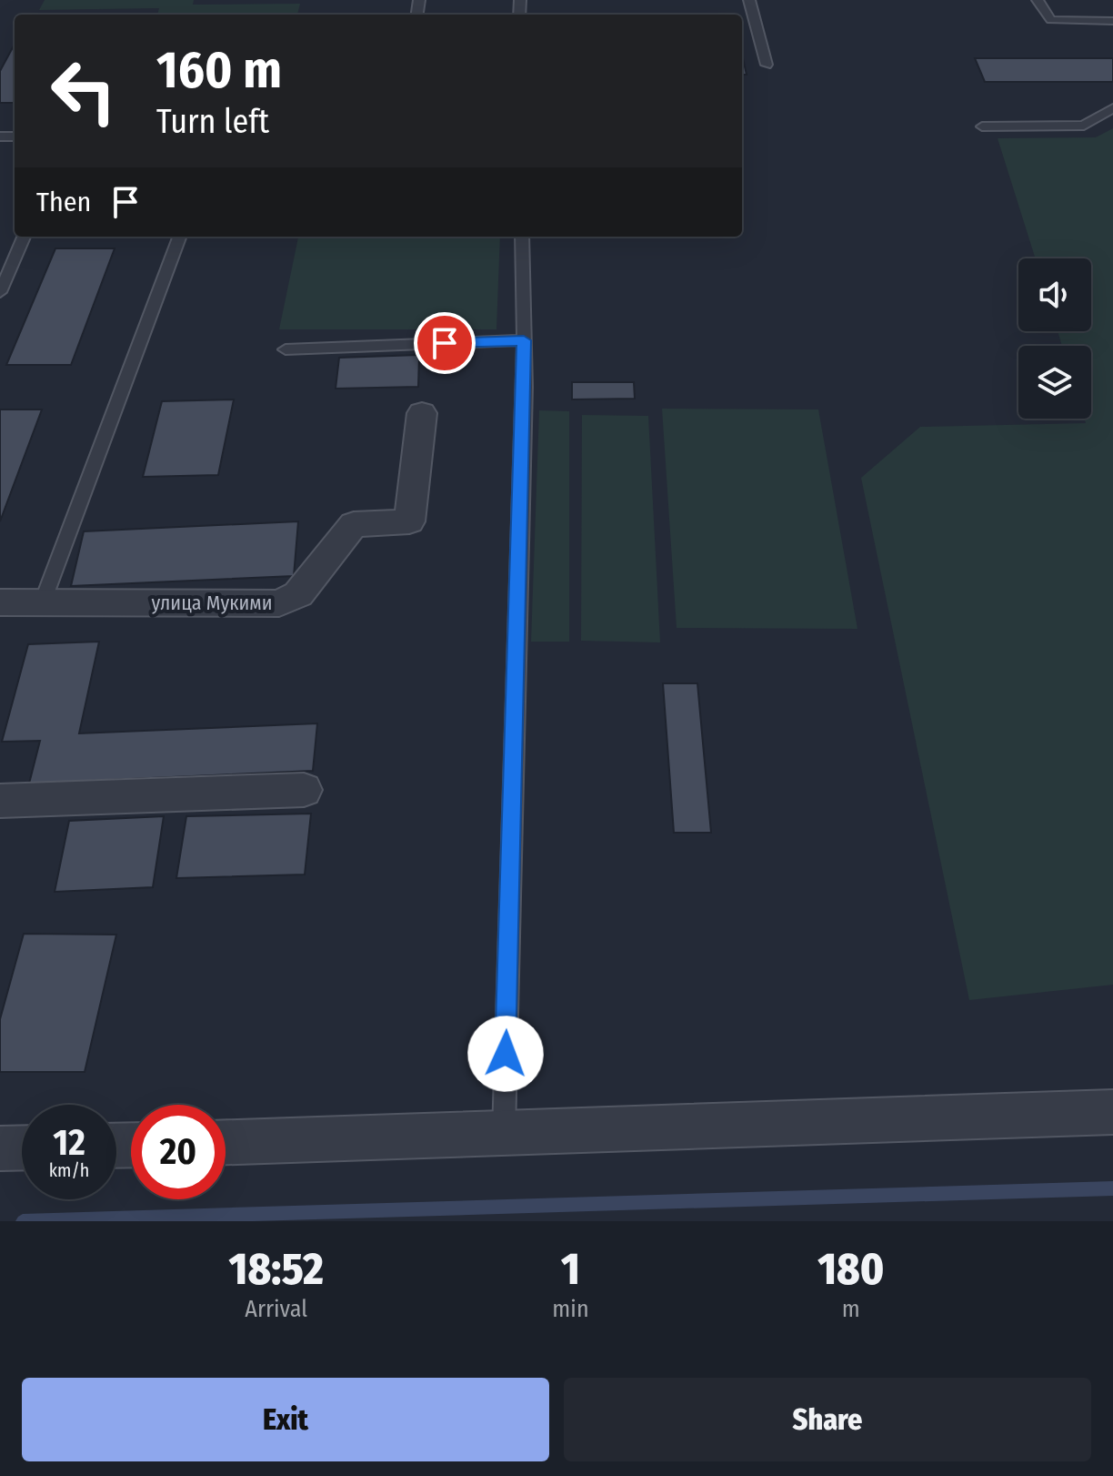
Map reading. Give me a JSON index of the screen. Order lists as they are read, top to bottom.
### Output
{
  "streets": {
    "street": ["улица Мукими"]
  },
  "page": {
    "turn": ["160 m", "Turn left"],
    "then": "Then",
    "speed": "12 km/h",
    "limit": "20",
    "eta": [
      "18:52",
      "Arrival",
      "1",
      "min",
      "180",
      "m"
    ],
    "buttons": ["Exit", "Share"]
  }
}
